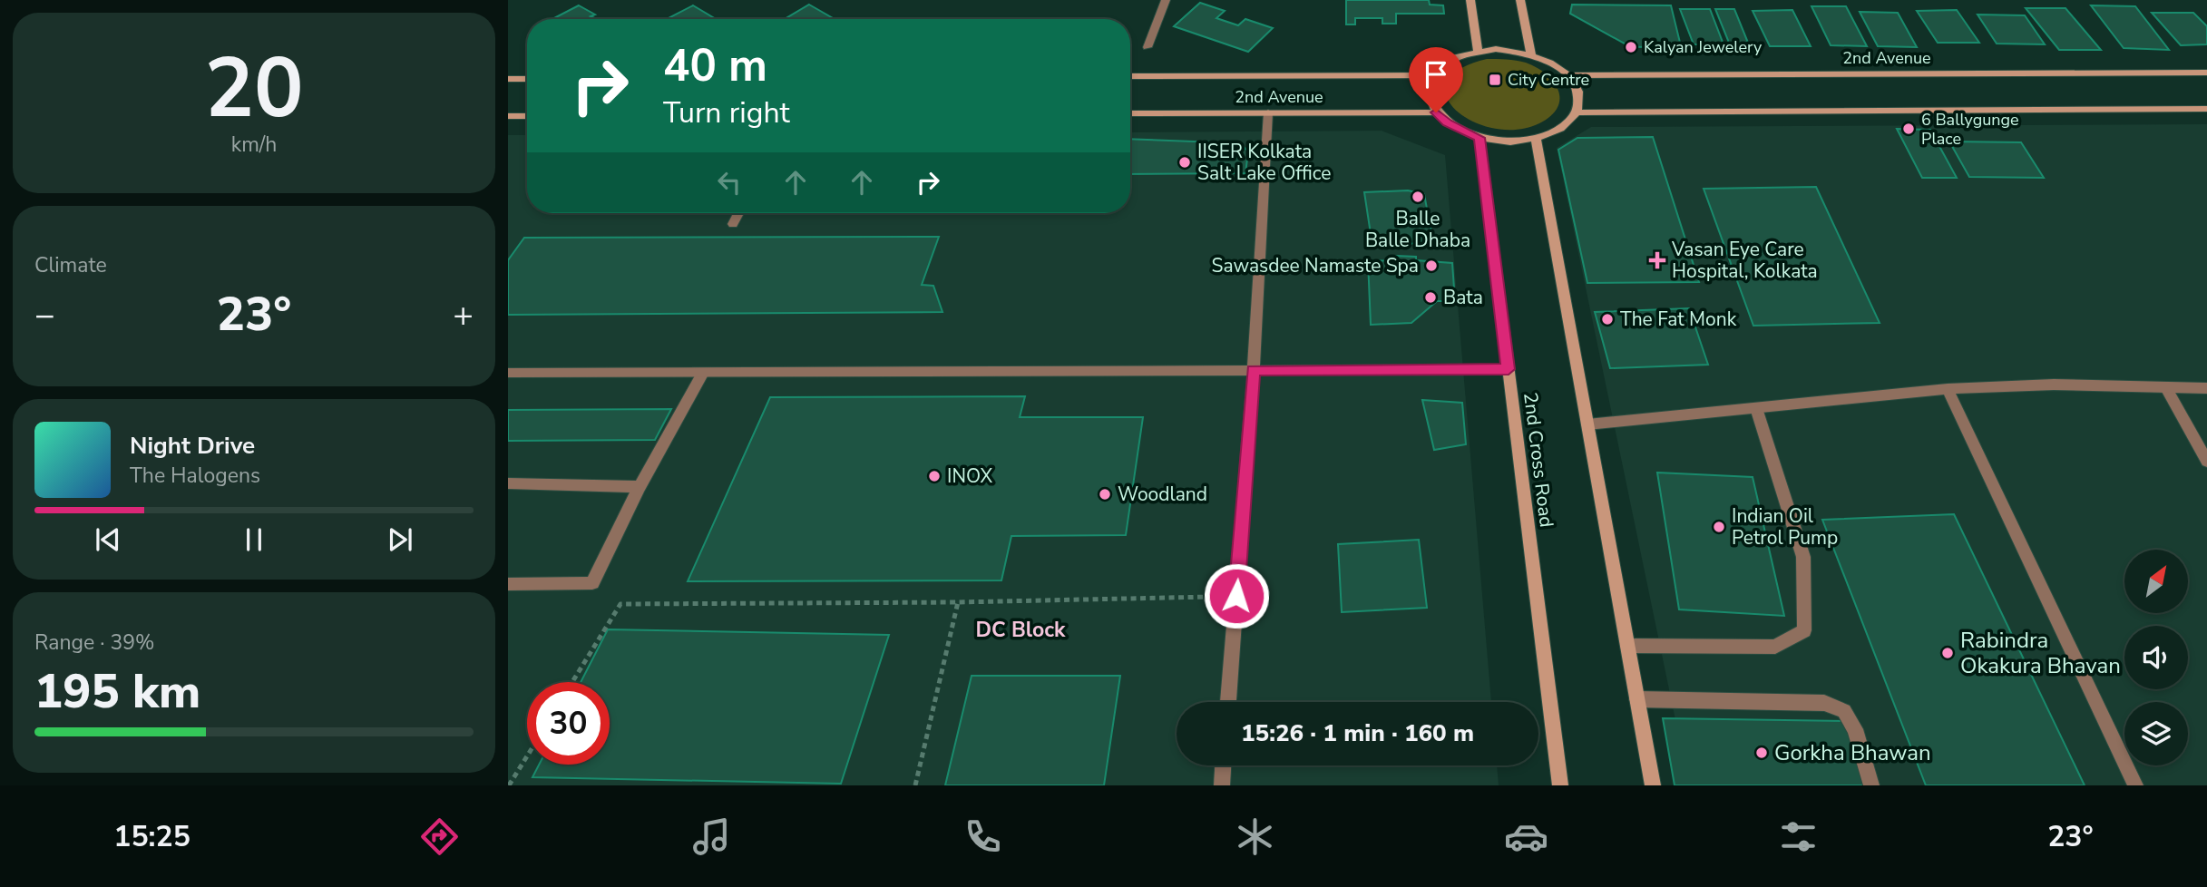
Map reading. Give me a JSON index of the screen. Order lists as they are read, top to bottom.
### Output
{
  "streets": {
    "street": ["2nd Avenue", "2nd Cross Road"]
  },
  "crossings": [
    ["2nd Avenue", "2nd Cross Road"]
  ],
  "districts": ["DC Block"],
  "places": {
    "other": [
      "Kalyan Jewelery",
      "6 Ballygunge Place",
      "IISER Kolkata Salt Lake Office",
      "Balle Balle Dhaba",
      "Sawasdee Namaste Spa",
      "Bata",
      "The Fat Monk",
      "INOX",
      "Woodland",
      "Indian Oil Petrol Pump",
      "Rabindra Okakura Bhavan",
      "Gorkha Bhawan"
    ],
    "transit": ["City Centre"],
    "health": ["Vasan Eye Care Hospital, Kolkata"]
  },
  "north": "top right",
  "page": {
    "tile": [
      ["20", "km/h"],
      "Climate",
      ["Range · 39%", "195 km"]
    ],
    "turn": ["40 m", "Turn right"],
    "heat": ["−", "23°", "+"],
    "song": ["Night Drive", "The Halogens"],
    "limit": "30",
    "trip": "15:26 · 1 min · 160 m",
    "tabs": ["15:25", "23°"]
  }
}
